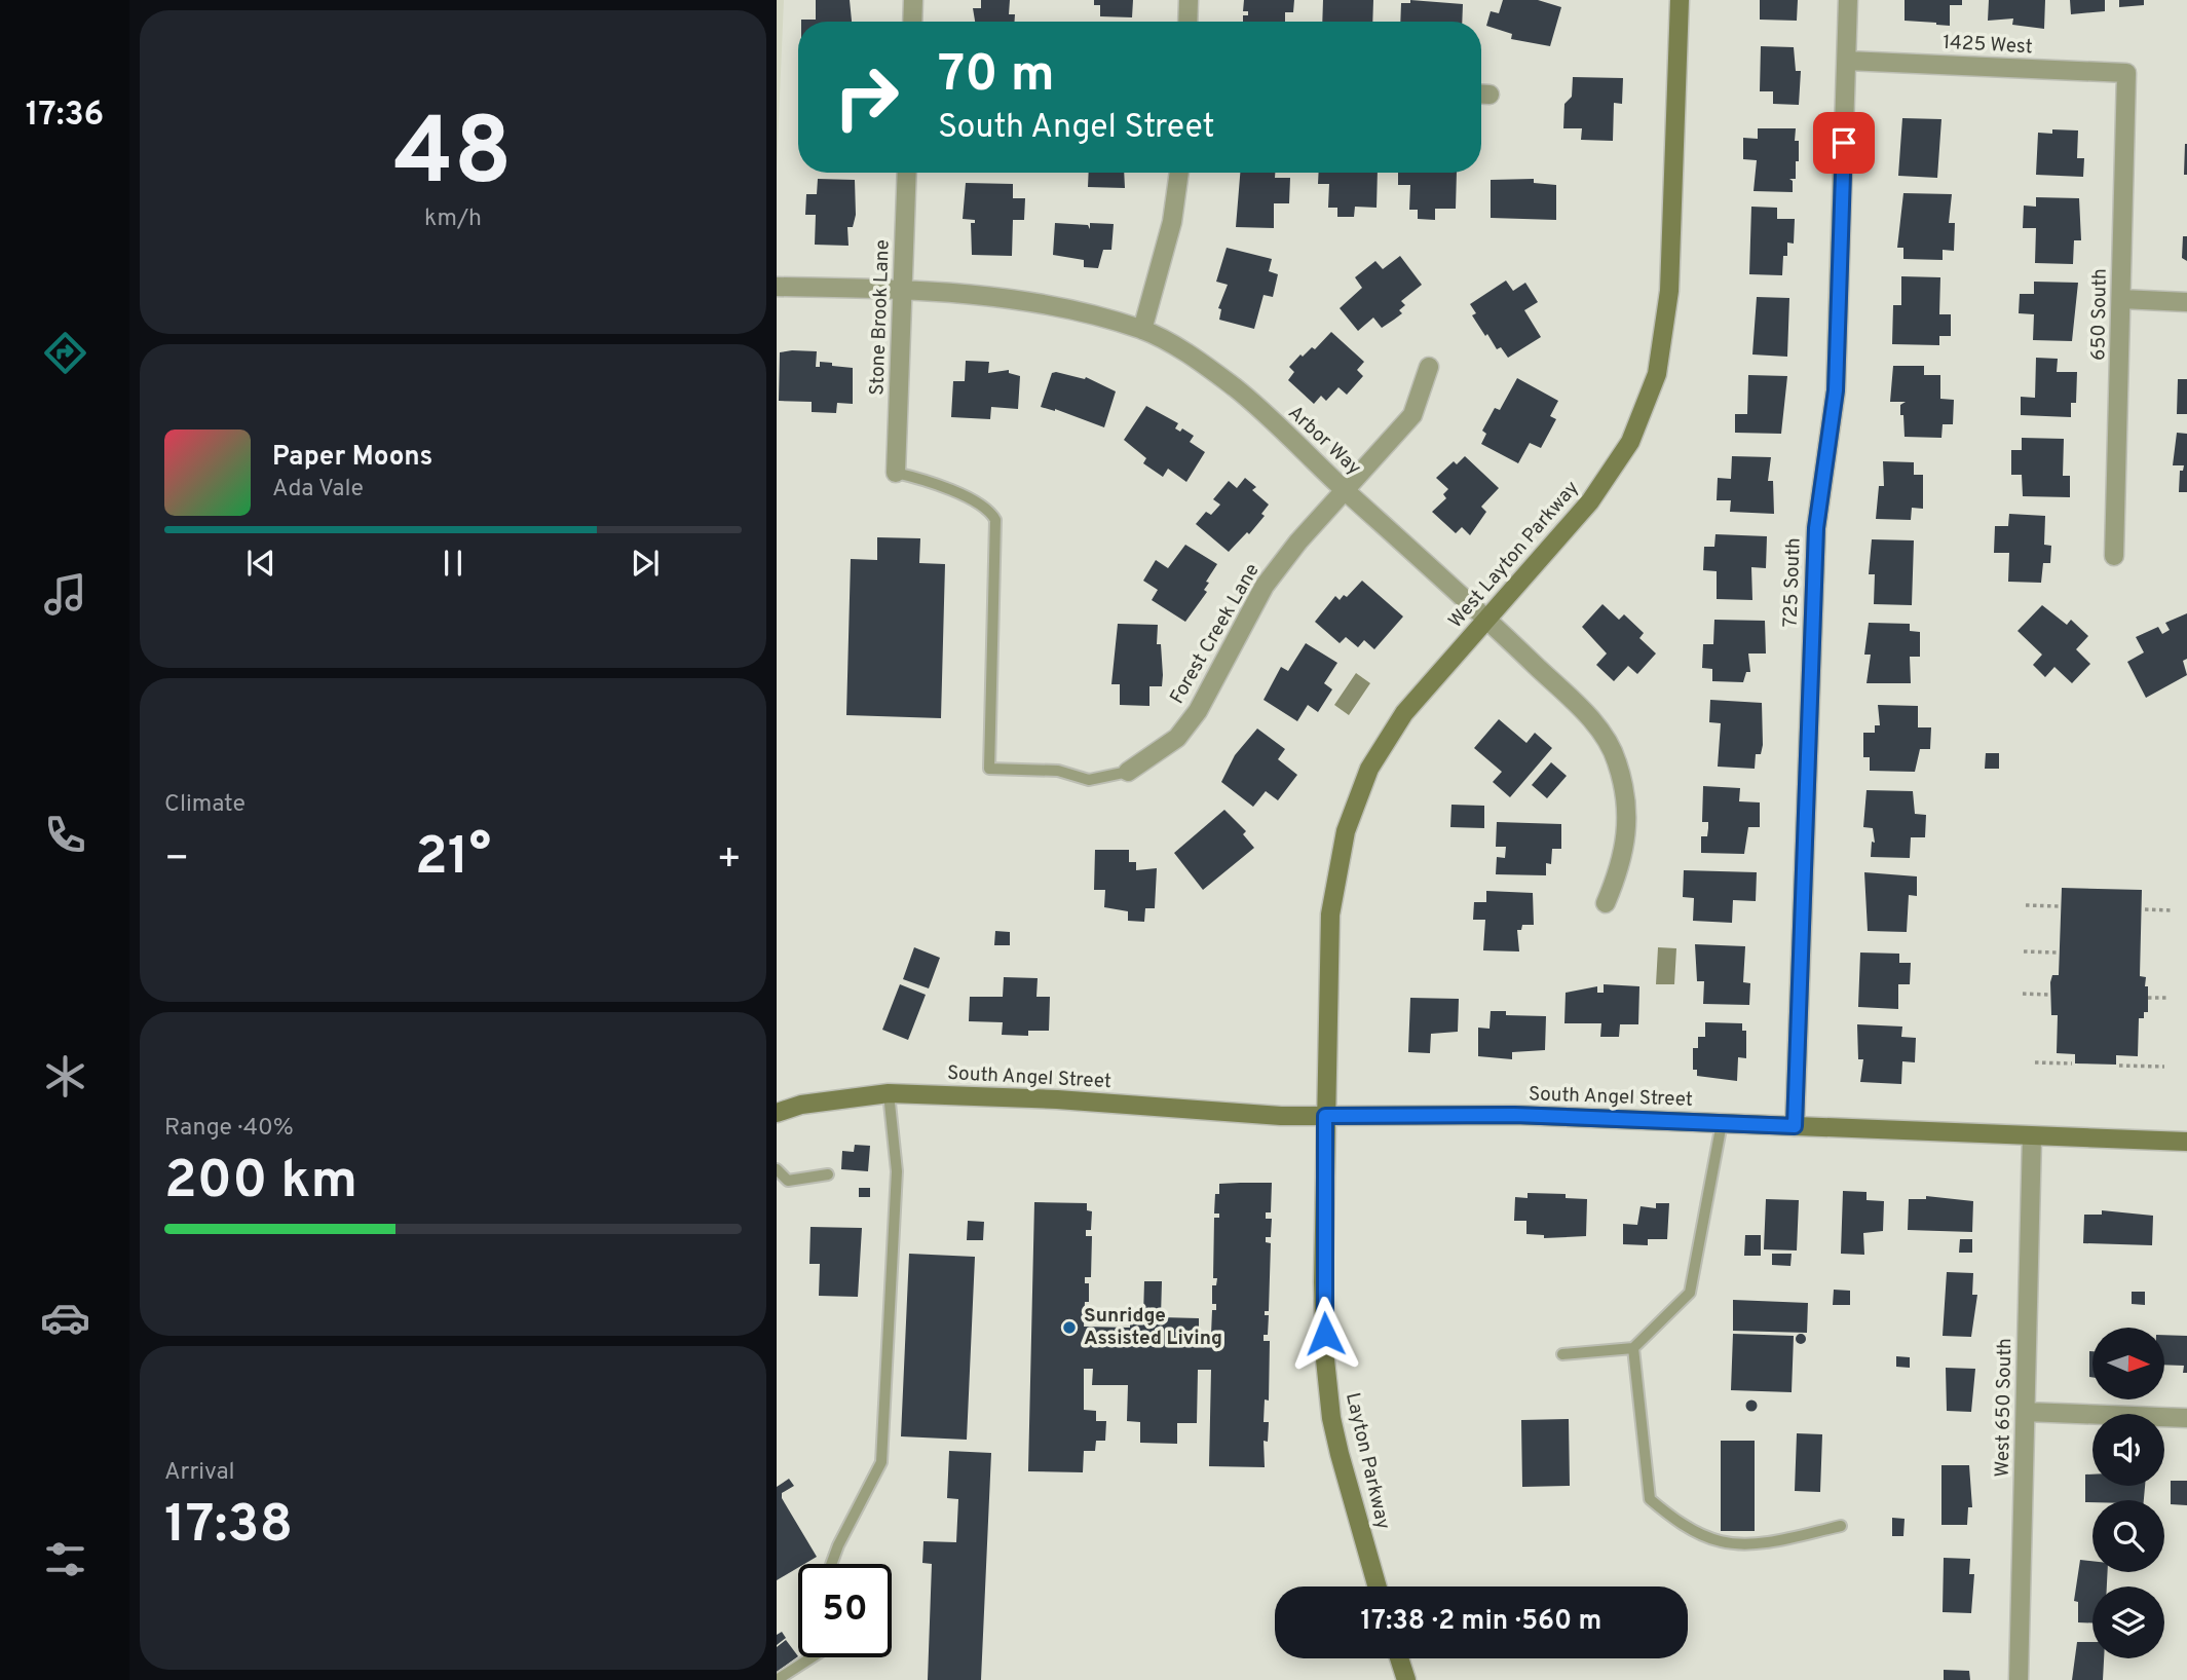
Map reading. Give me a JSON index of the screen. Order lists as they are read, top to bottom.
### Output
{
  "streets": {
    "main road": ["West Layton Parkway", "South Angel Street", "Layton Parkway"],
    "street": [
      "1425 West",
      "650 South",
      "Stone Brook Lane",
      "Arbor Way",
      "725 South",
      "Forest Creek Lane",
      "West 650 South"
    ]
  },
  "crossings": [
    ["1425 West", "650 South"],
    ["1425 West", "725 South"],
    ["Stone Brook Lane", "Arbor Way"],
    ["Arbor Way", "West Layton Parkway"],
    ["Arbor Way", "Forest Creek Lane"],
    ["West Layton Parkway", "South Angel Street"],
    ["West Layton Parkway", "Layton Parkway"],
    ["725 South", "South Angel Street"],
    ["South Angel Street", "West 650 South"],
    ["South Angel Street", "Layton Parkway"]
  ],
  "places": ["Sunridge Assisted Living"],
  "north": "right",
  "page": {
    "tabs": "17:36",
    "tile": [
      ["48", "km/h"],
      "Climate",
      ["Range · 40%", "200 km"],
      ["Arrival", "17:38"]
    ],
    "turn": ["70 m", "South Angel Street"],
    "song": ["Paper Moons", "Ada Vale"],
    "heat": ["−", "21°", "+"],
    "limit": "50",
    "trip": "17:38 · 2 min · 560 m"
  }
}
